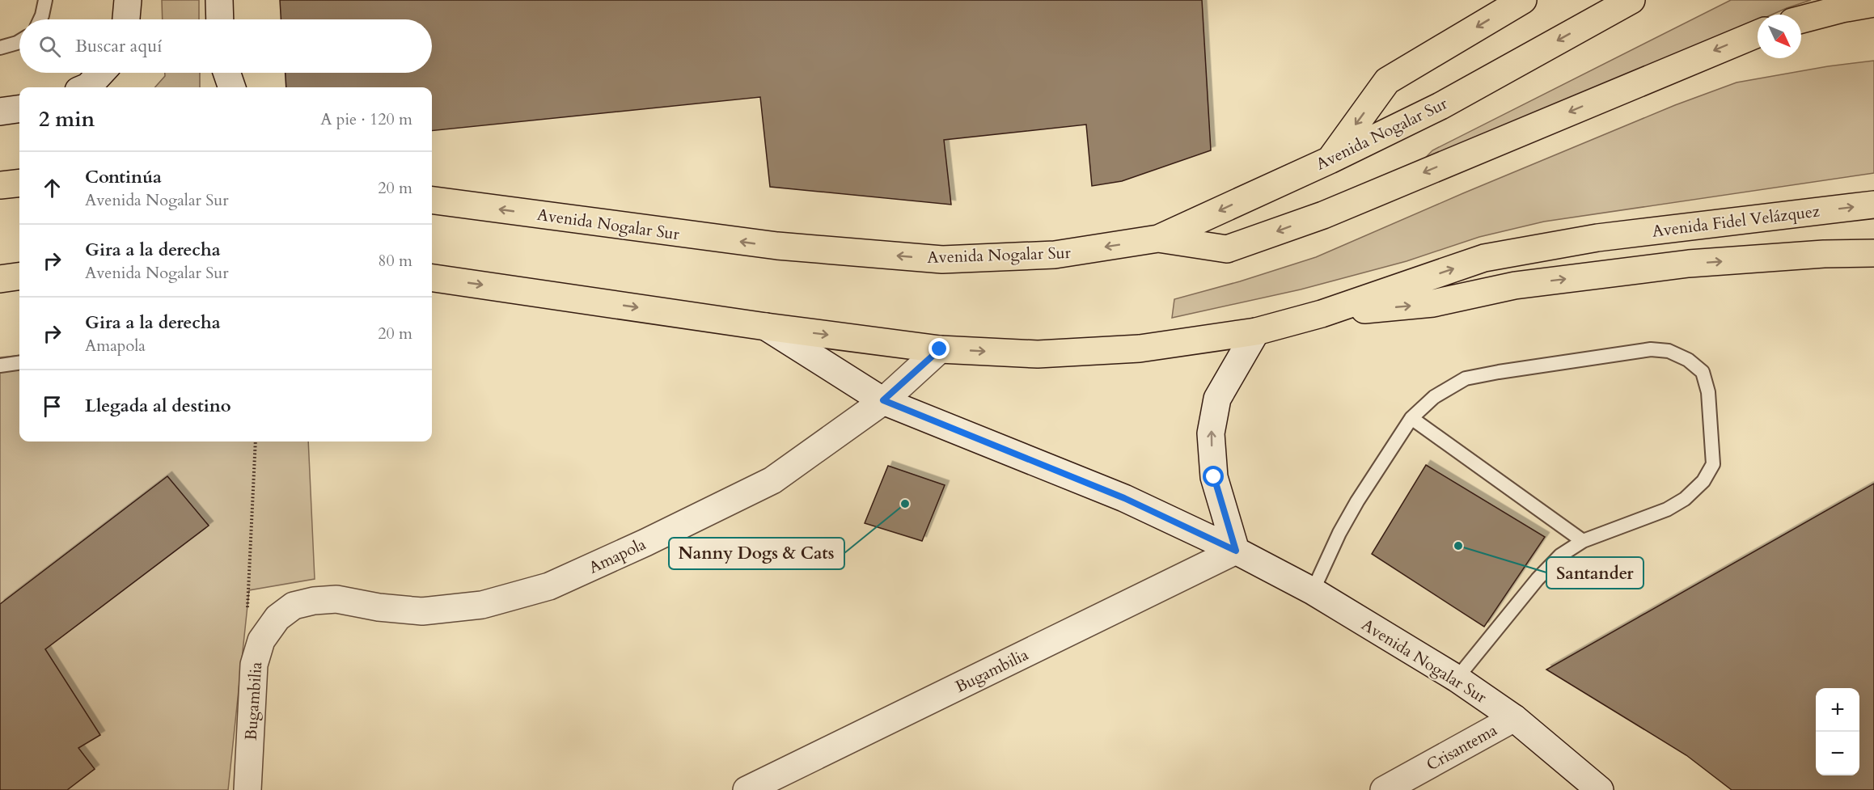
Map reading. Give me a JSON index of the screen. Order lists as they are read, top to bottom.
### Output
{
  "streets": {
    "highway": ["Avenida Nogalar Sur", "Avenida Fidel Velázquez"],
    "street": ["Amapola", "Bugambilia", "Crisantema"]
  },
  "crossings": [
    ["Avenida Nogalar Sur", "Avenida Fidel Velázquez"],
    ["Avenida Nogalar Sur", "Amapola"],
    ["Avenida Nogalar Sur", "Bugambilia"],
    ["Avenida Nogalar Sur", "Crisantema"],
    ["Amapola", "Bugambilia"]
  ],
  "places": ["Nanny Dogs & Cats", "Santander"],
  "north": "bottom right",
  "page": {
    "search": "Buscar aquí",
    "heading": ["2 min", "A pie · 120 m"],
    "list": [
      ["Continúa", "Avenida Nogalar Sur", "20 m"],
      ["Gira a la derecha", "Avenida Nogalar Sur", "80 m"],
      ["Gira a la derecha", "Amapola", "20 m"],
      "Llegada al destino"
    ],
    "map_buttons": ["+", "−"]
  }
}
